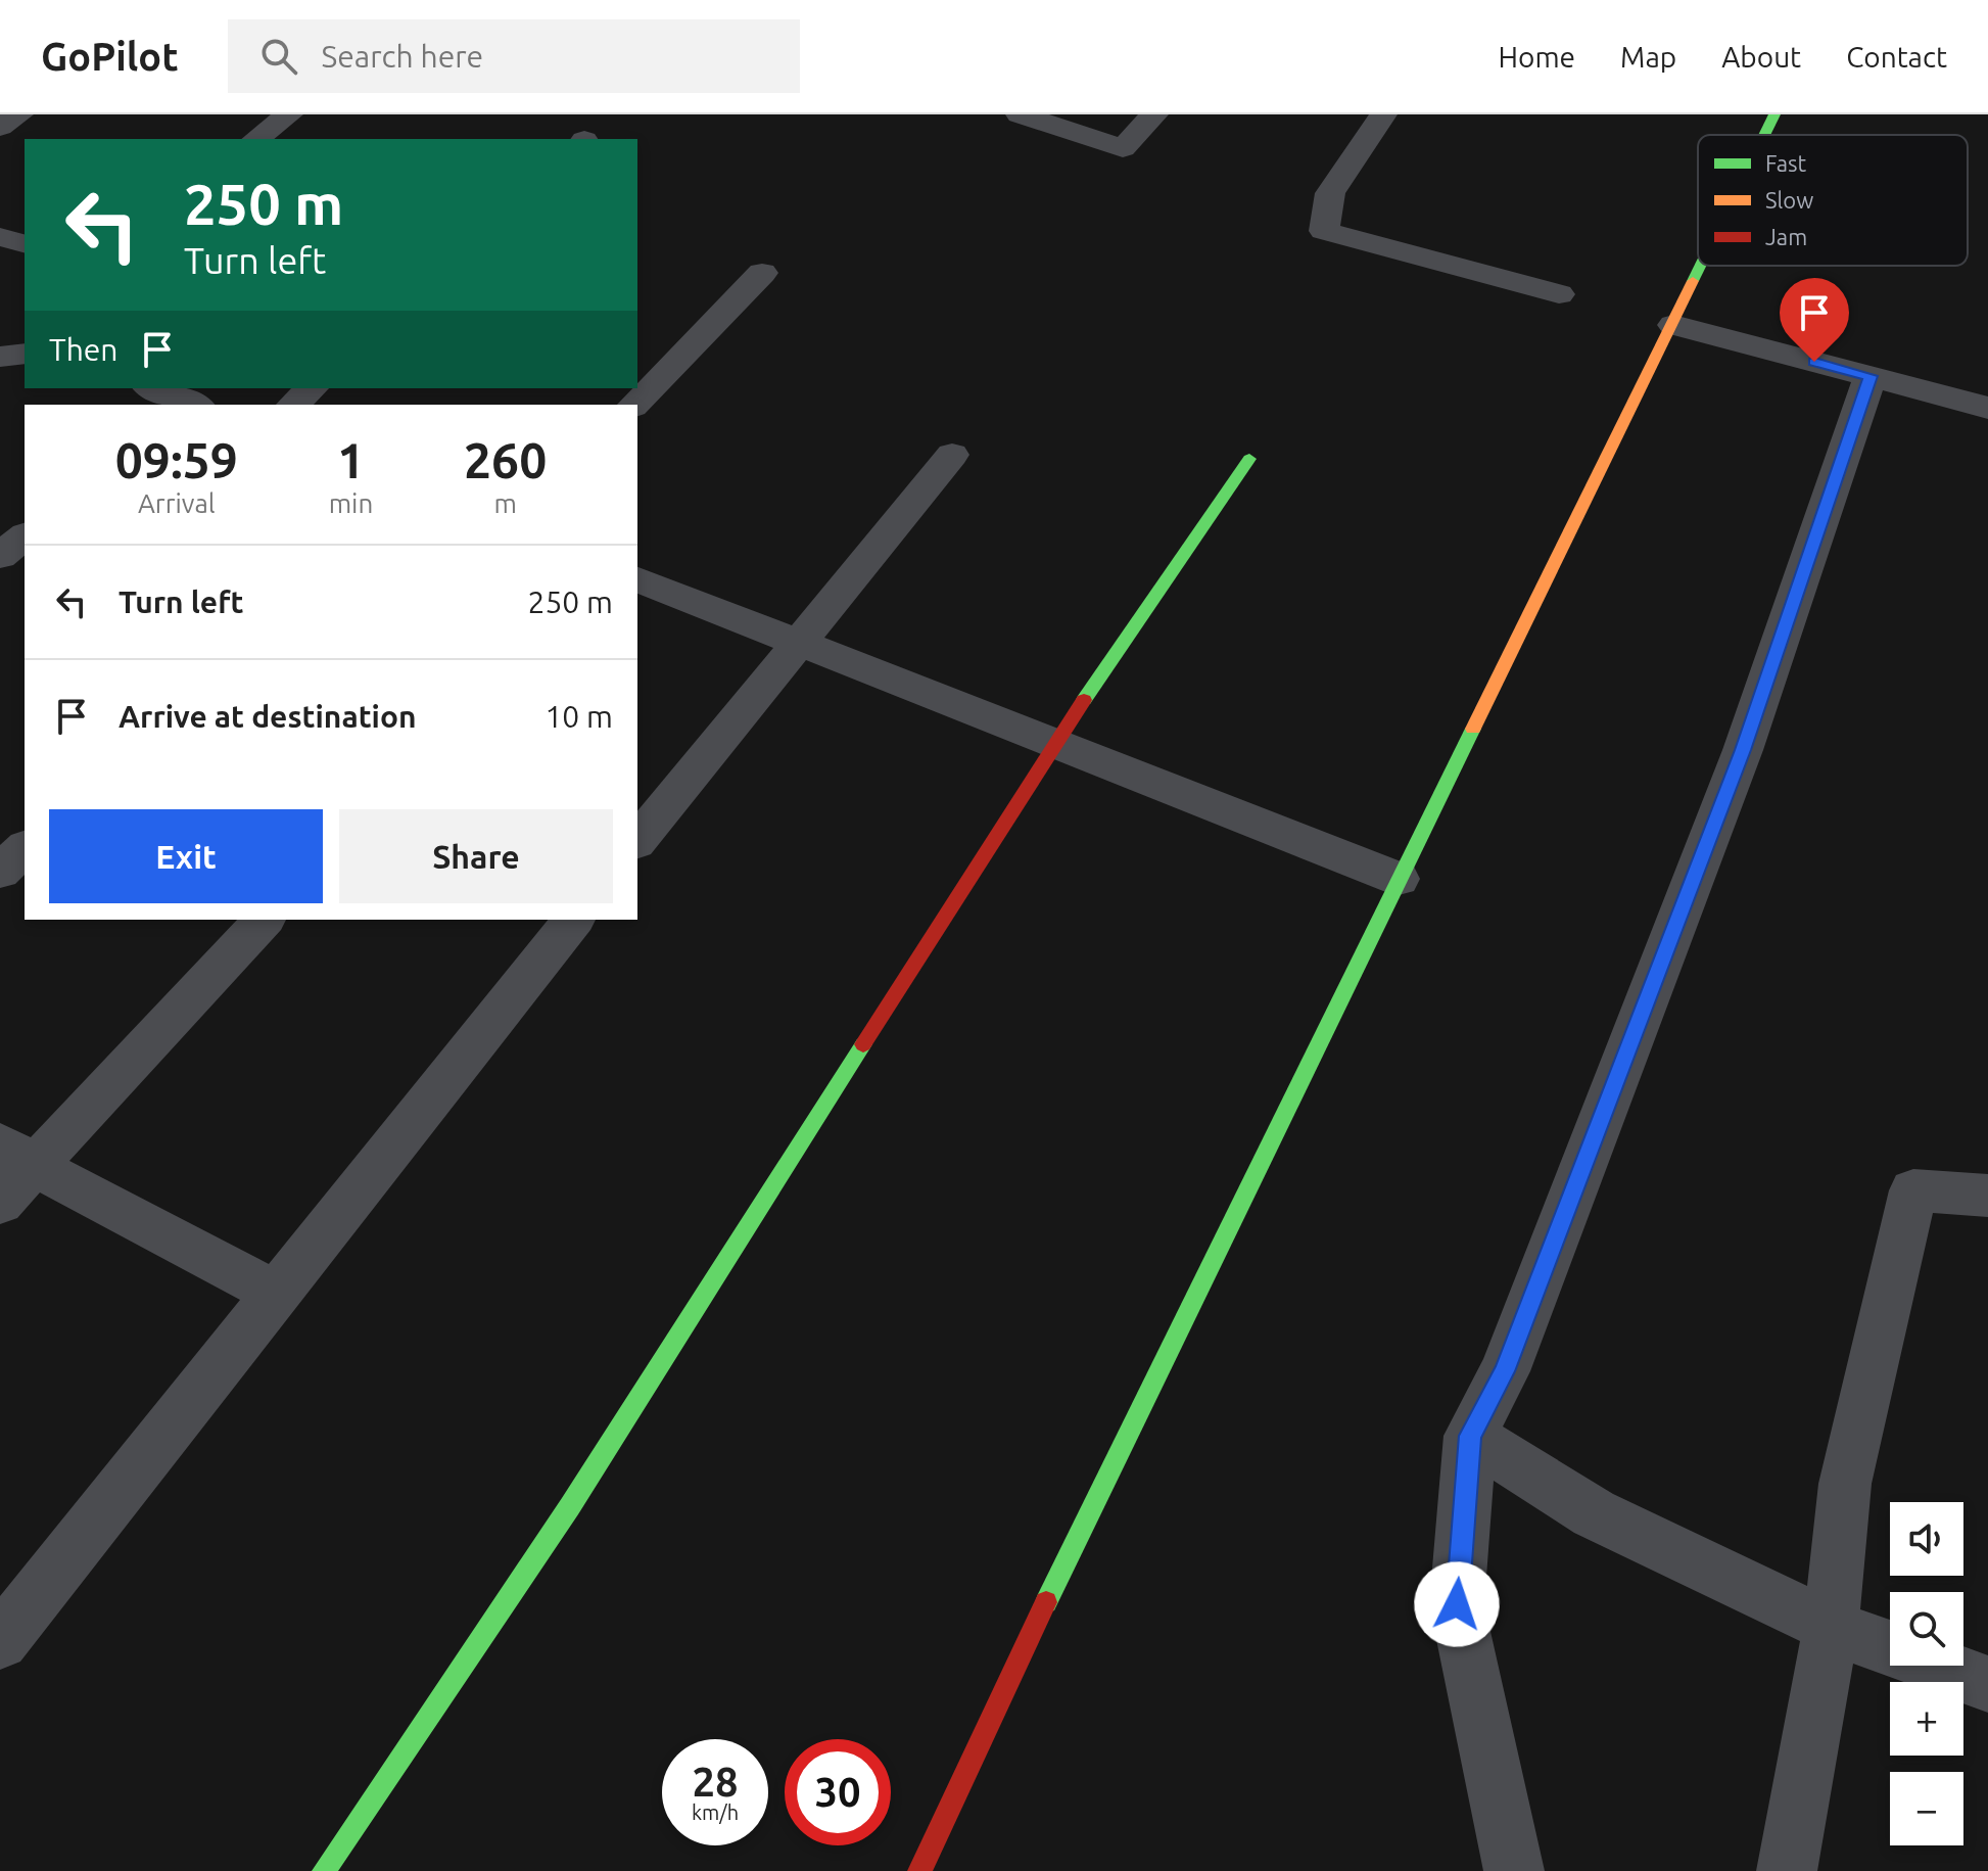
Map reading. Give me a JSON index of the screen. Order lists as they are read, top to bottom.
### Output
{
  "legend": ["Fast", "Slow", "Jam"],
  "page": {
    "header": "GoPilot",
    "search": "Search here",
    "nav": [
      "Home",
      "Map",
      "About",
      "Contact"
    ],
    "turn": ["250 m", "Turn left"],
    "then": "Then",
    "eta": [
      "09:59",
      "Arrival",
      "1",
      "min",
      "260",
      "m"
    ],
    "list": [
      {
        "name": "Turn left",
        "value": "250 m"
      },
      {
        "name": "Arrive at destination",
        "value": "10 m"
      }
    ],
    "buttons": ["Exit", "Share"],
    "map_buttons": ["+", "−"],
    "speed": "28 km/h",
    "limit": "30"
  }
}
